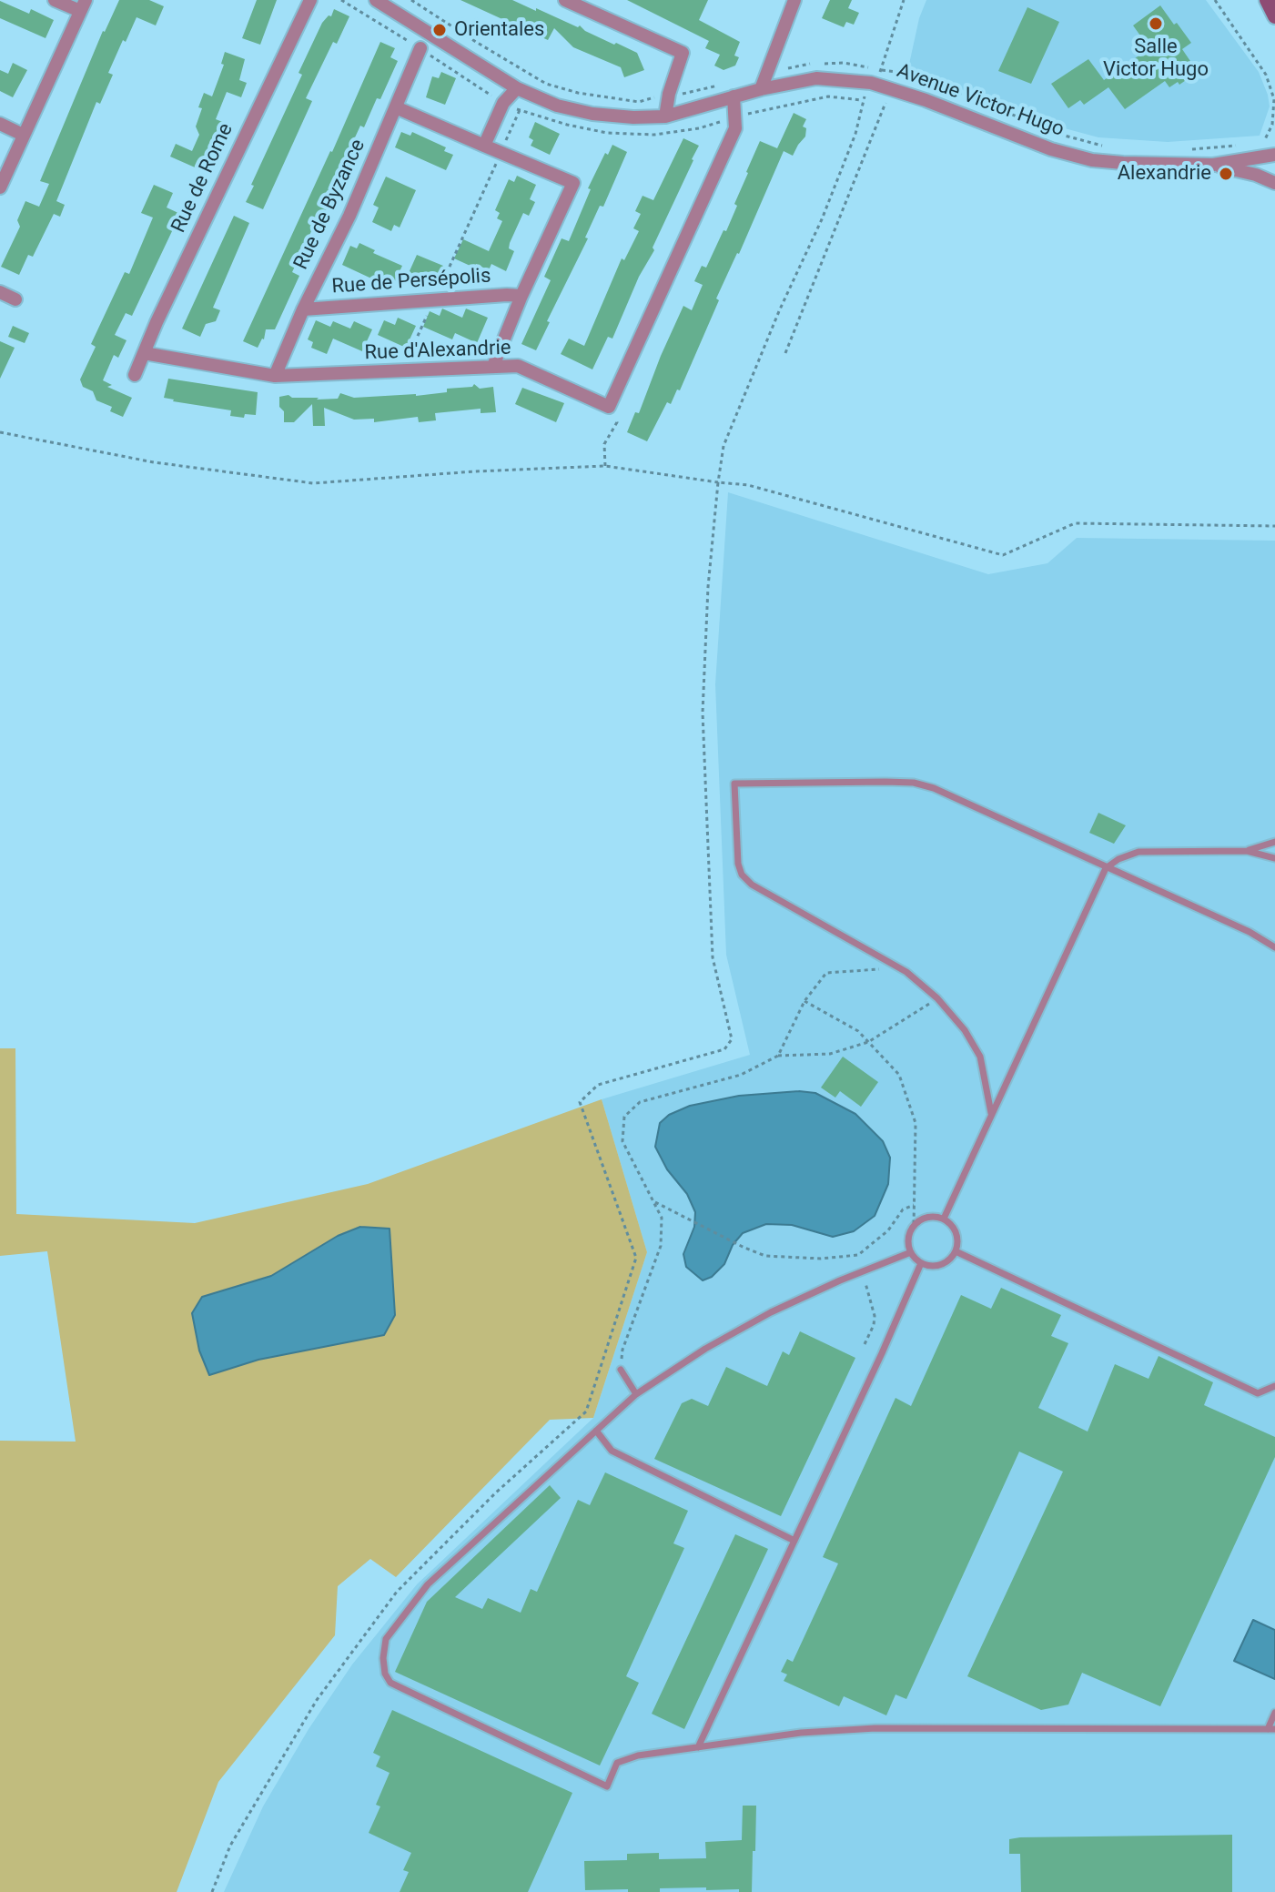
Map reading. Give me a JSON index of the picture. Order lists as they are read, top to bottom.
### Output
{
  "streets": {
    "street": [
      "Avenue Victor Hugo",
      "Rue de Rome",
      "Rue de Byzance",
      "Rue de Persépolis",
      "Rue d'Alexandrie"
    ]
  },
  "crossings": [
    ["Rue de Rome", "Rue d'Alexandrie"],
    ["Rue de Byzance", "Rue de Persépolis"],
    ["Rue de Byzance", "Rue d'Alexandrie"]
  ],
  "places": ["Salle Victor Hugo", "Orientales", "Alexandrie"]
}
